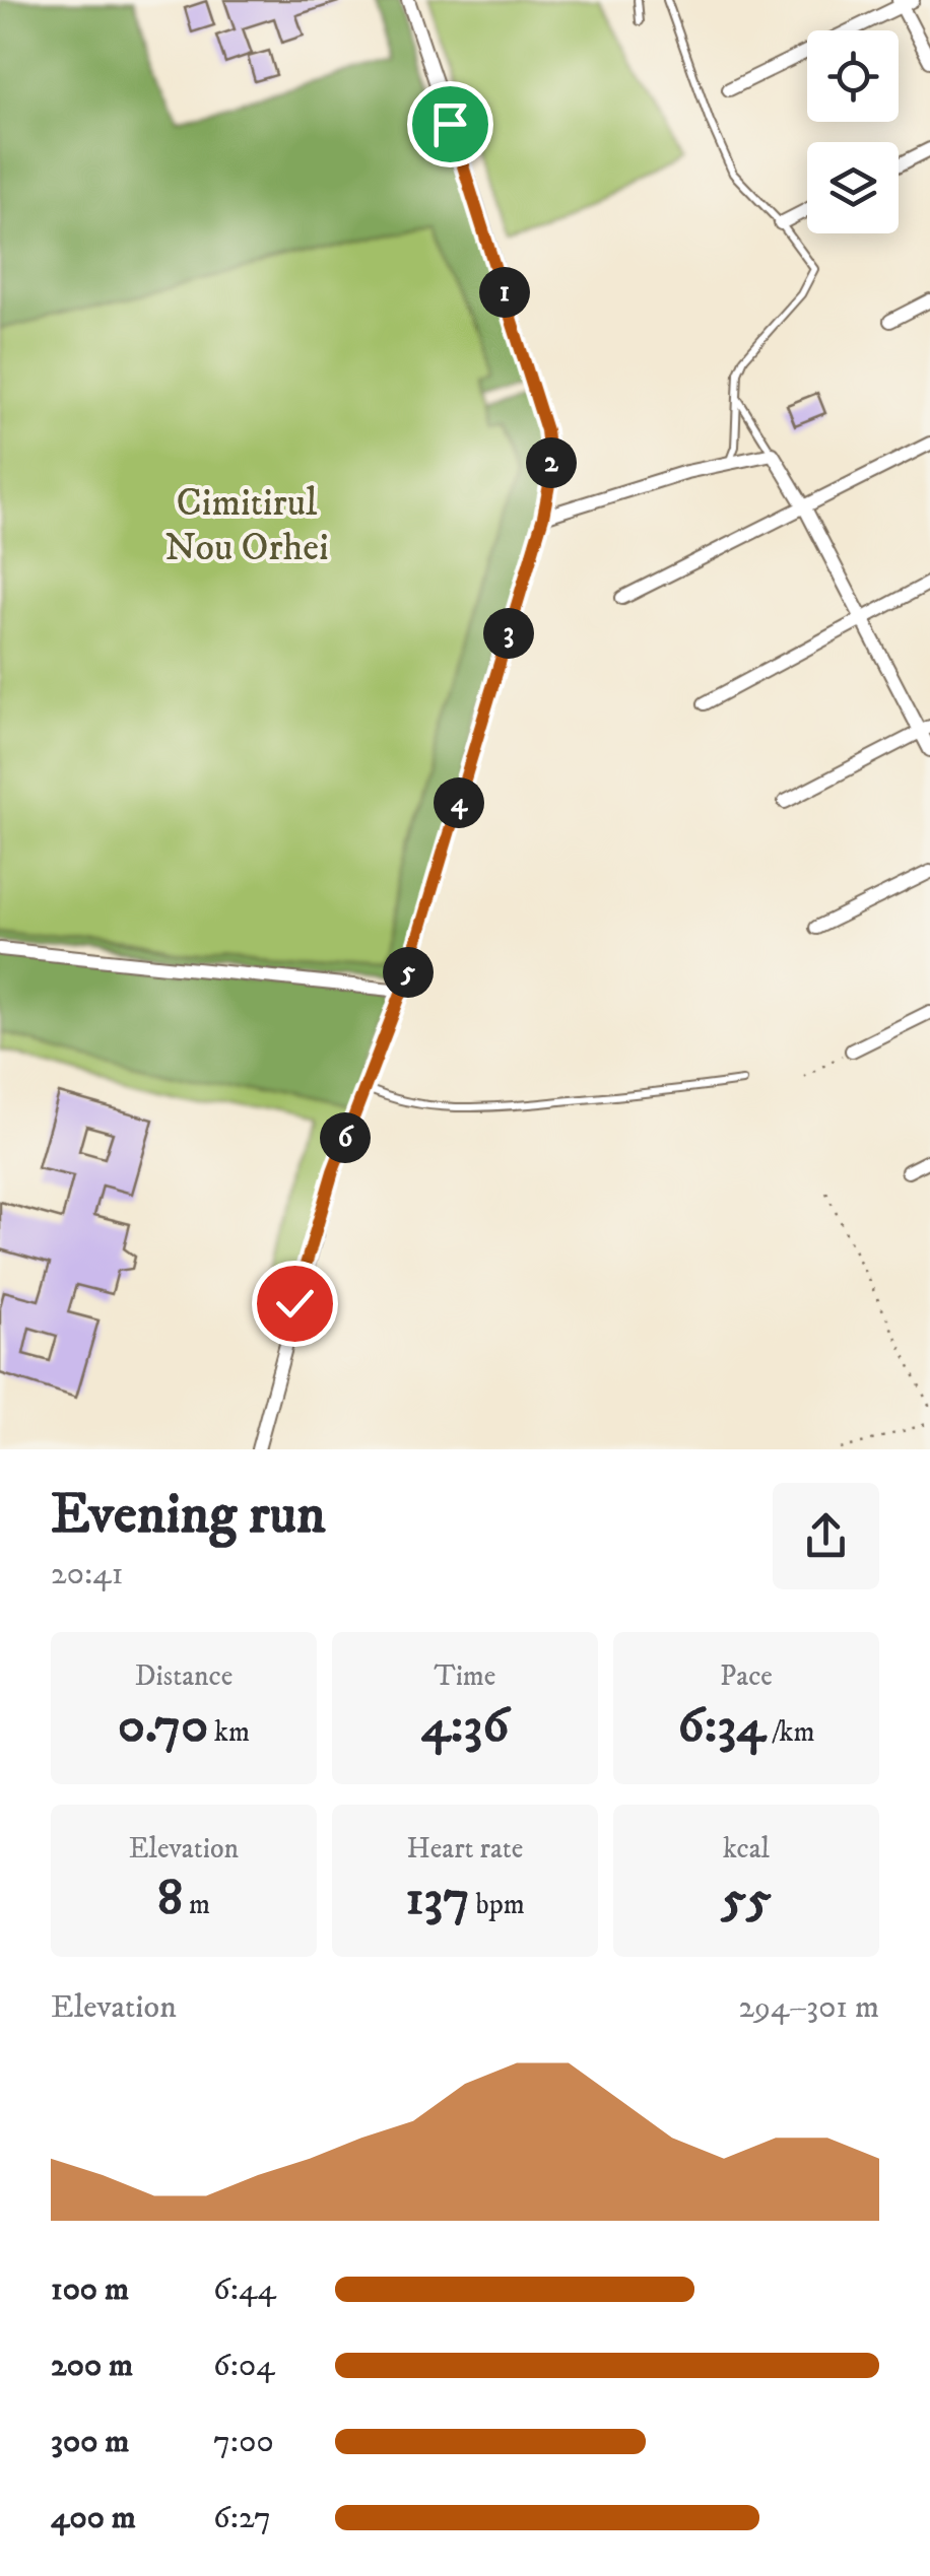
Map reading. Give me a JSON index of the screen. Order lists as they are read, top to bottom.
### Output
{
  "parks": ["Cimitirul Nou Orhei"],
  "page": {
    "pins": [
      "1",
      "2",
      "3",
      "4",
      "5",
      "6"
    ],
    "heading": ["Evening run", "20:41"],
    "stats": [
      ["Distance", "0.70 km"],
      ["Time", "4:36"],
      ["Pace", "6:34 /km"],
      ["Elevation", "8 m"],
      ["Heart rate", "137 bpm"],
      ["kcal", "55"]
    ],
    "chart": ["Elevation", "294–301 m"],
    "list": [
      {
        "name": "100 m",
        "note": "6:44"
      },
      {
        "name": "200 m",
        "note": "6:04"
      },
      {
        "name": "300 m",
        "note": "7:00"
      },
      {
        "name": "400 m",
        "note": "6:27"
      }
    ]
  }
}
